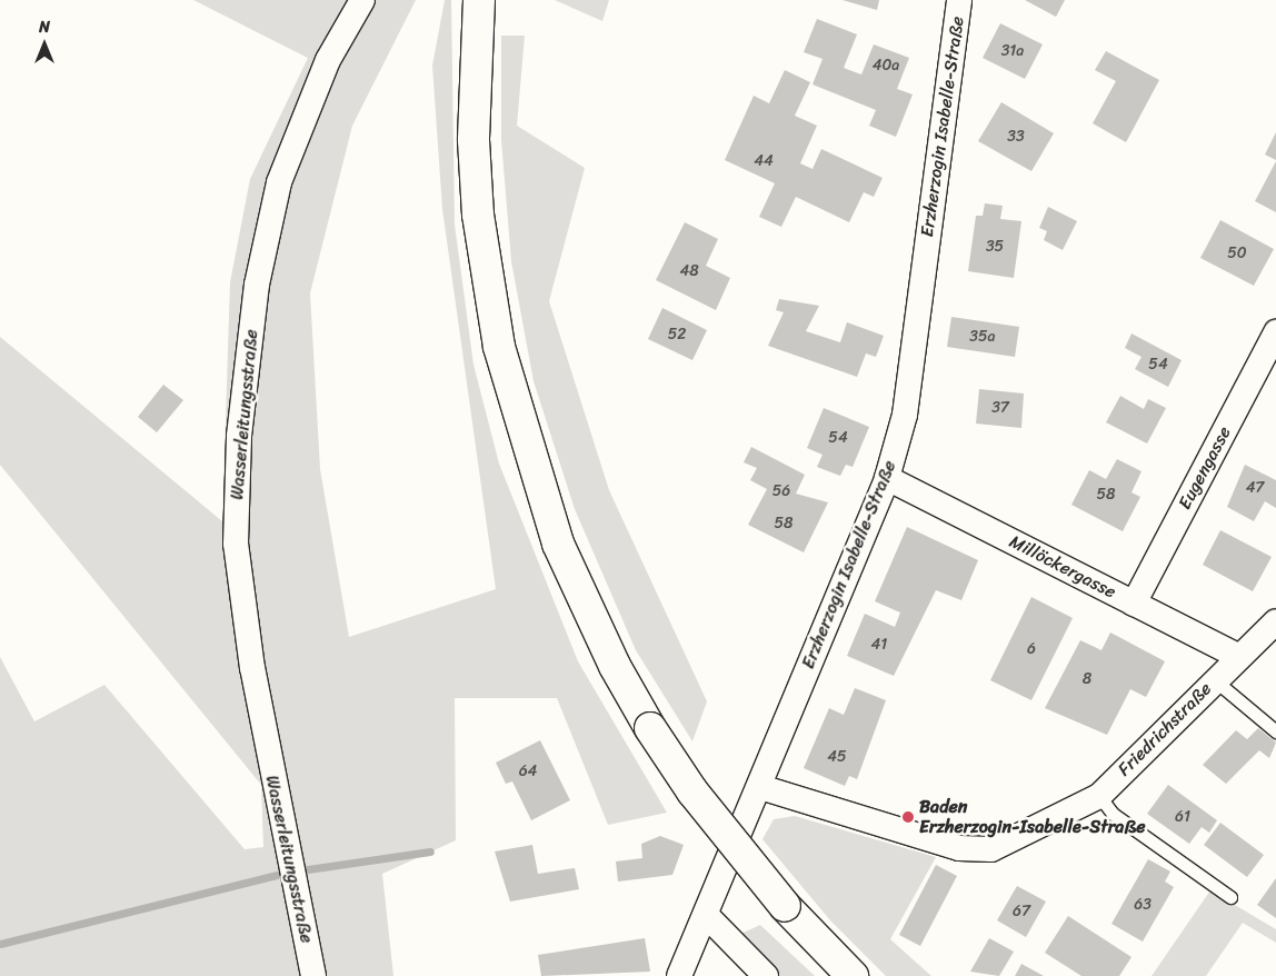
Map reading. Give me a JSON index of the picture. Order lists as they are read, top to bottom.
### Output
{
  "streets": {
    "street": [
      "Erzherzogin Isabelle-Straße",
      "Wasserleitungsstraße",
      "Eugengasse",
      "Millöckergasse",
      "Friedrichstraße"
    ]
  },
  "crossings": [
    ["Erzherzogin Isabelle-Straße", "Millöckergasse"],
    ["Erzherzogin Isabelle-Straße", "Friedrichstraße"],
    ["Eugengasse", "Millöckergasse"],
    ["Millöckergasse", "Friedrichstraße"]
  ],
  "places": ["Baden Erzherzogin-Isabelle-Straße"],
  "house_numbers": [
    "31a",
    "40a",
    "33",
    "44",
    "35",
    "50",
    "48",
    "52",
    "35a",
    "54",
    "37",
    "54",
    "47",
    "56",
    "58",
    "58",
    "41",
    "6",
    "8",
    "45",
    "64",
    "61",
    "63",
    "67"
  ],
  "north": "top"
}
